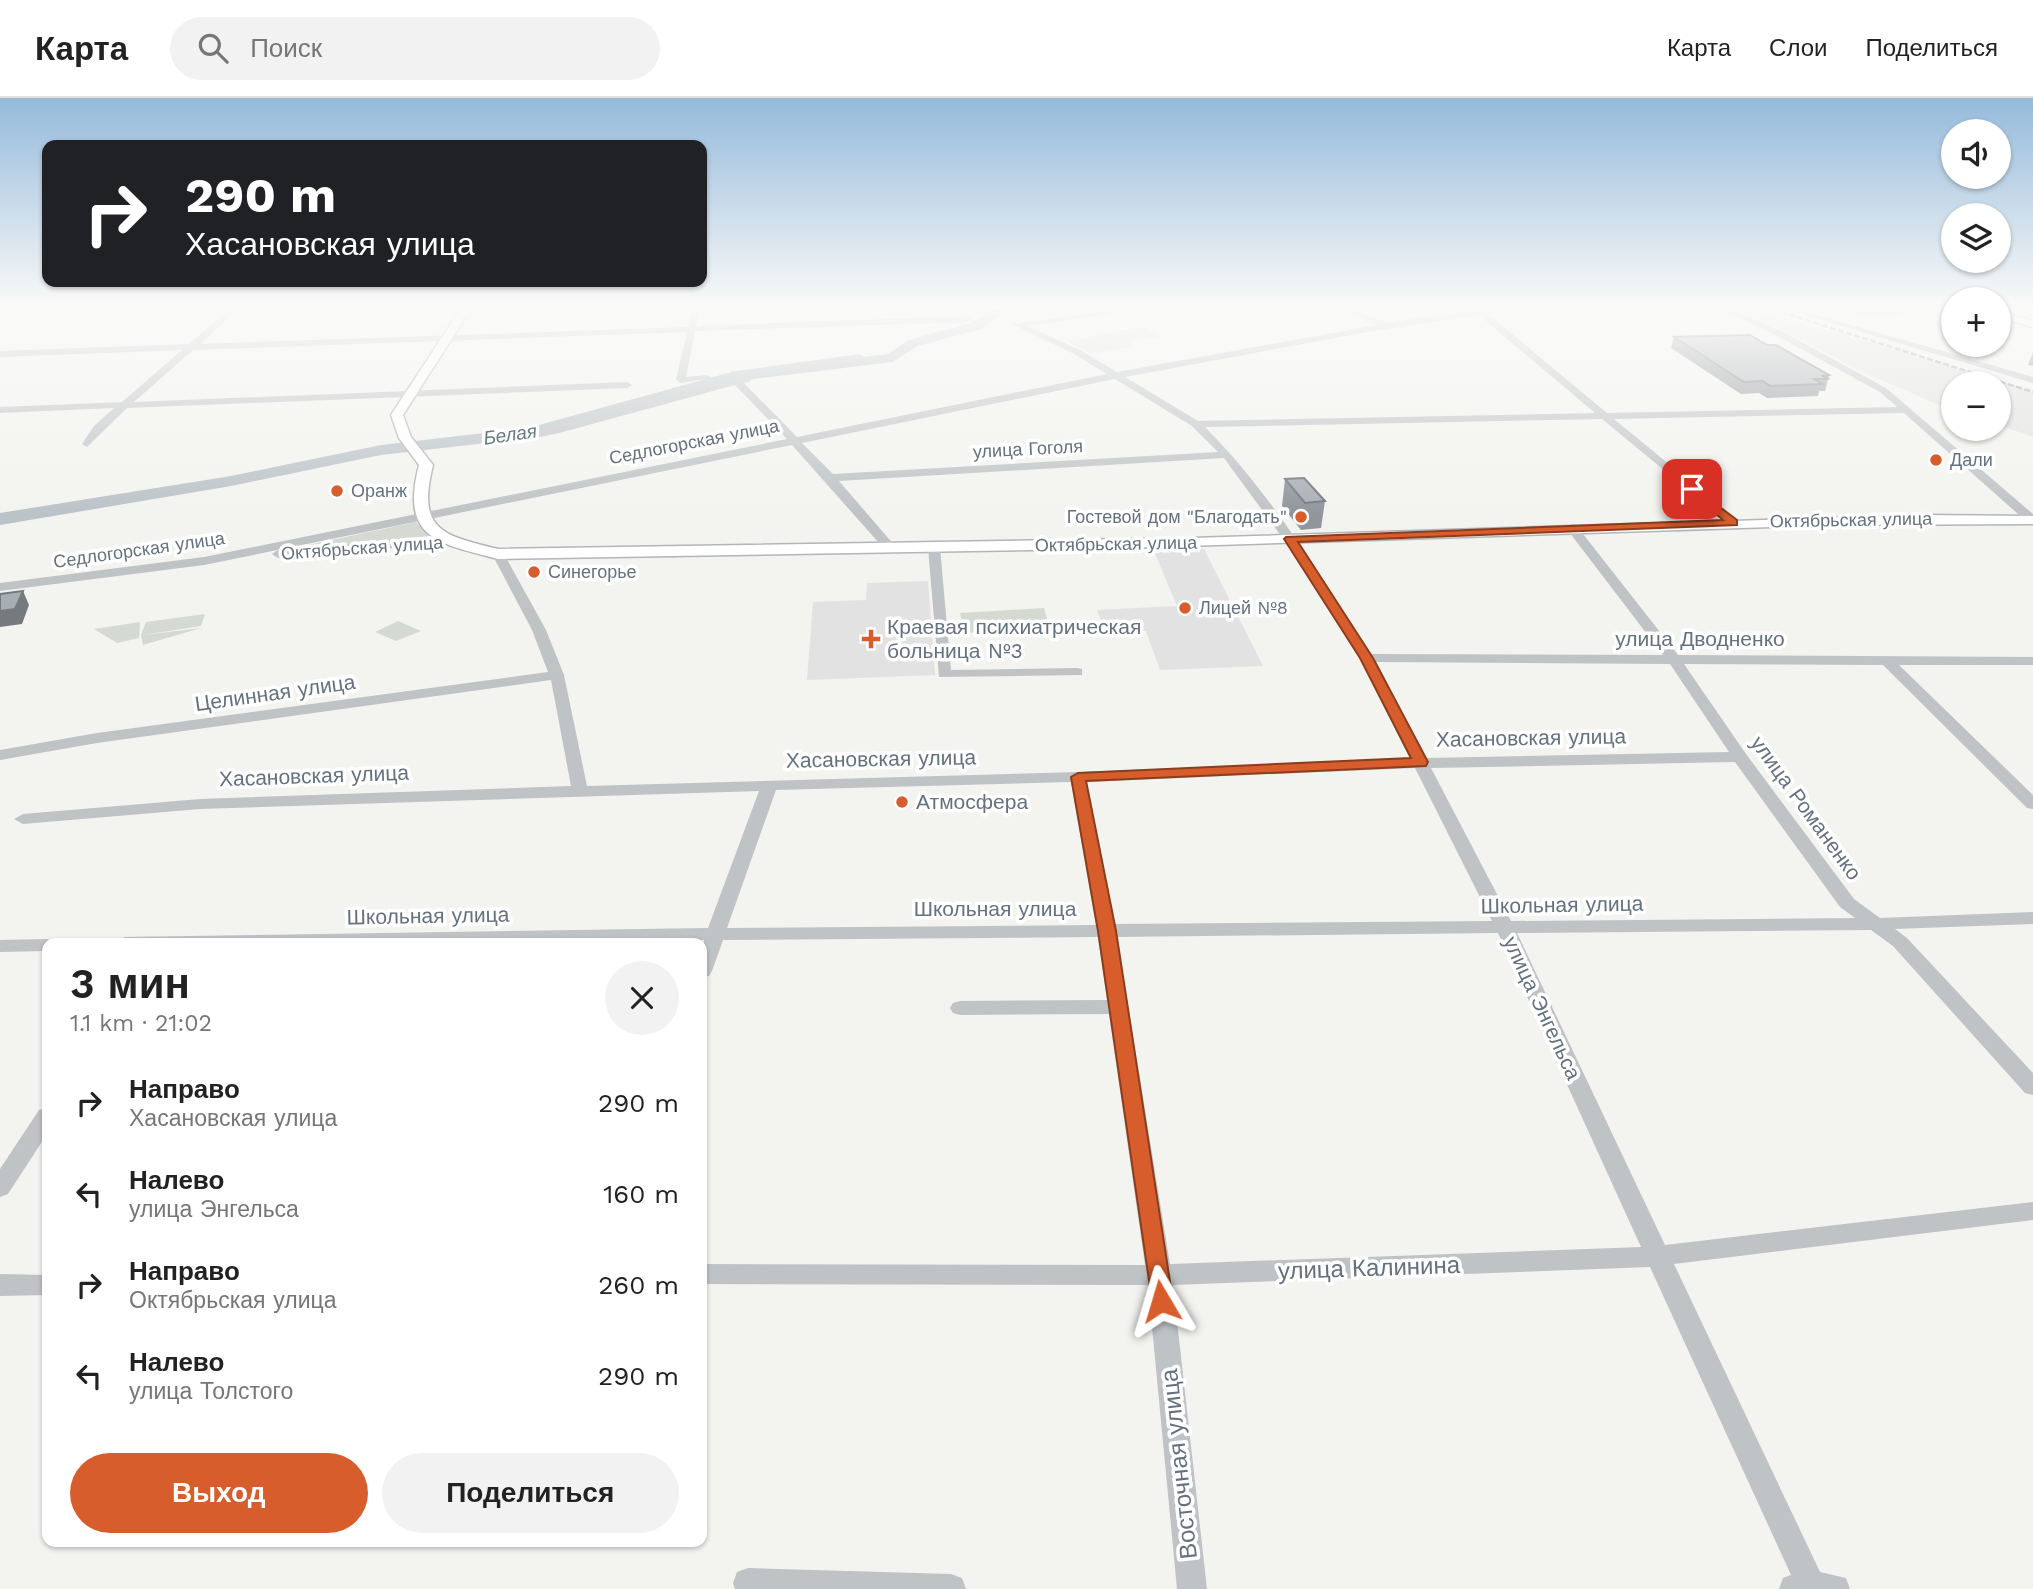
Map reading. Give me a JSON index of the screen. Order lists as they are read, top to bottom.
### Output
{
  "streets": {
    "main road": ["Октябрьская улица"],
    "street": [
      "Седлогорская улица",
      "улица Гоголя",
      "улица Дводненко",
      "Целинная улица",
      "Хасановская улица",
      "улица Романенко",
      "Школьная улица",
      "улица Энгельса",
      "улица Калинина",
      "Восточная улица"
    ]
  },
  "crossings": [
    ["Седлогорская улица", "Октябрьская улица"],
    ["улица Гоголя", "улица Энгельса"],
    ["Октябрьская улица", "улица Романенко"],
    ["Октябрьская улица", "улица Энгельса"],
    ["улица Дводненко", "улица Романенко"],
    ["улица Дводненко", "улица Энгельса"],
    ["Хасановская улица", "улица Романенко"],
    ["Хасановская улица", "улица Энгельса"],
    ["Хасановская улица", "Восточная улица"],
    ["улица Романенко", "Школьная улица"],
    ["Школьная улица", "улица Энгельса"],
    ["Школьная улица", "Восточная улица"],
    ["улица Энгельса", "улица Калинина"],
    ["улица Калинина", "Восточная улица"]
  ],
  "water": ["Белая"],
  "places": {
    "other": [
      "Дали",
      "Оранж",
      "Гостевой дом \"Благодать\"",
      "Синегорье",
      "Лицей №8",
      "Атмосфера"
    ],
    "health": ["Краевая психиатрическая больница №3"]
  },
  "page": {
    "header": "Карта",
    "search": "Поиск",
    "nav": ["Карта", "Слои", "Поделиться"],
    "map_buttons": ["+", "−"],
    "turn": ["290 m", "Хасановская улица"],
    "heading": ["3 мин", "1.1 km · 21:02"],
    "list": [
      {
        "name": "Направо",
        "note": "Хасановская улица",
        "value": "290 m"
      },
      {
        "name": "Налево",
        "note": "улица Энгельса",
        "value": "160 m"
      },
      {
        "name": "Направо",
        "note": "Октябрьская улица",
        "value": "260 m"
      },
      {
        "name": "Налево",
        "note": "улица Толстого",
        "value": "290 m"
      }
    ],
    "buttons": ["Выход", "Поделиться"]
  }
}
